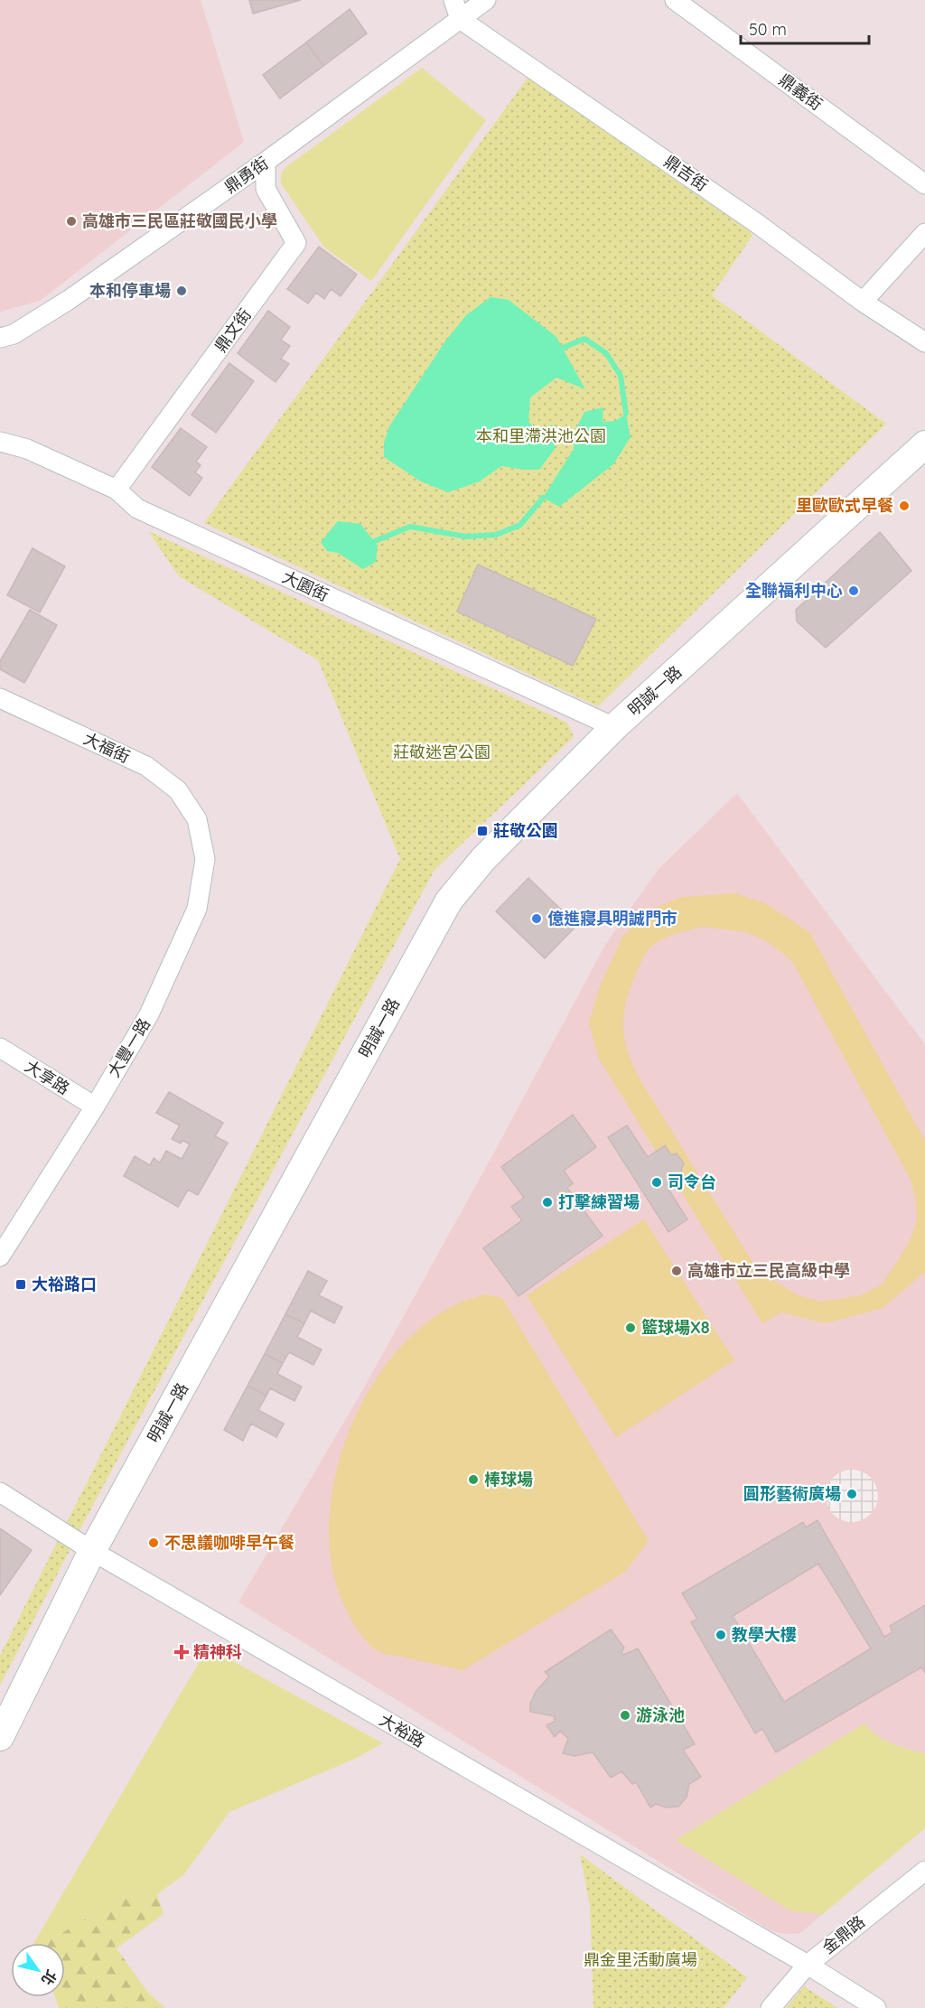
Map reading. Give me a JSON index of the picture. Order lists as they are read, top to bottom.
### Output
{
  "streets": {
    "street": [
      "鼎義街",
      "鼎吉街",
      "鼎勇街",
      "鼎文街",
      "大園街",
      "明誠一路",
      "大福街",
      "大豐一路",
      "大享路",
      "大裕路",
      "金鼎路"
    ]
  },
  "crossings": [
    ["鼎吉街", "鼎勇街"],
    ["鼎勇街", "鼎文街"],
    ["鼎文街", "大園街"],
    ["大園街", "明誠一路"],
    ["明誠一路", "大裕路"],
    ["大福街", "大豐一路"],
    ["大豐一路", "大享路"],
    ["大裕路", "金鼎路"]
  ],
  "parks": ["本和里滯洪池公園", "莊敬迷宮公園", "鼎金里活動廣場"],
  "places": {
    "other": [
      "高雄市三民區莊敬國民小學",
      "本和停車場",
      "里歐歐式早餐",
      "全聯福利中心",
      "億進寢具明誠門市",
      "司令台",
      "打擊練習場",
      "高雄市立三民高級中學",
      "籃球場X8",
      "棒球場",
      "圓形藝術廣場",
      "不思議咖啡早午餐",
      "教學大樓",
      "游泳池"
    ],
    "transit": ["莊敬公園", "大裕路口"],
    "health": ["精神科"]
  },
  "scale_bar": "50 m",
  "north": "bottom right"
}
